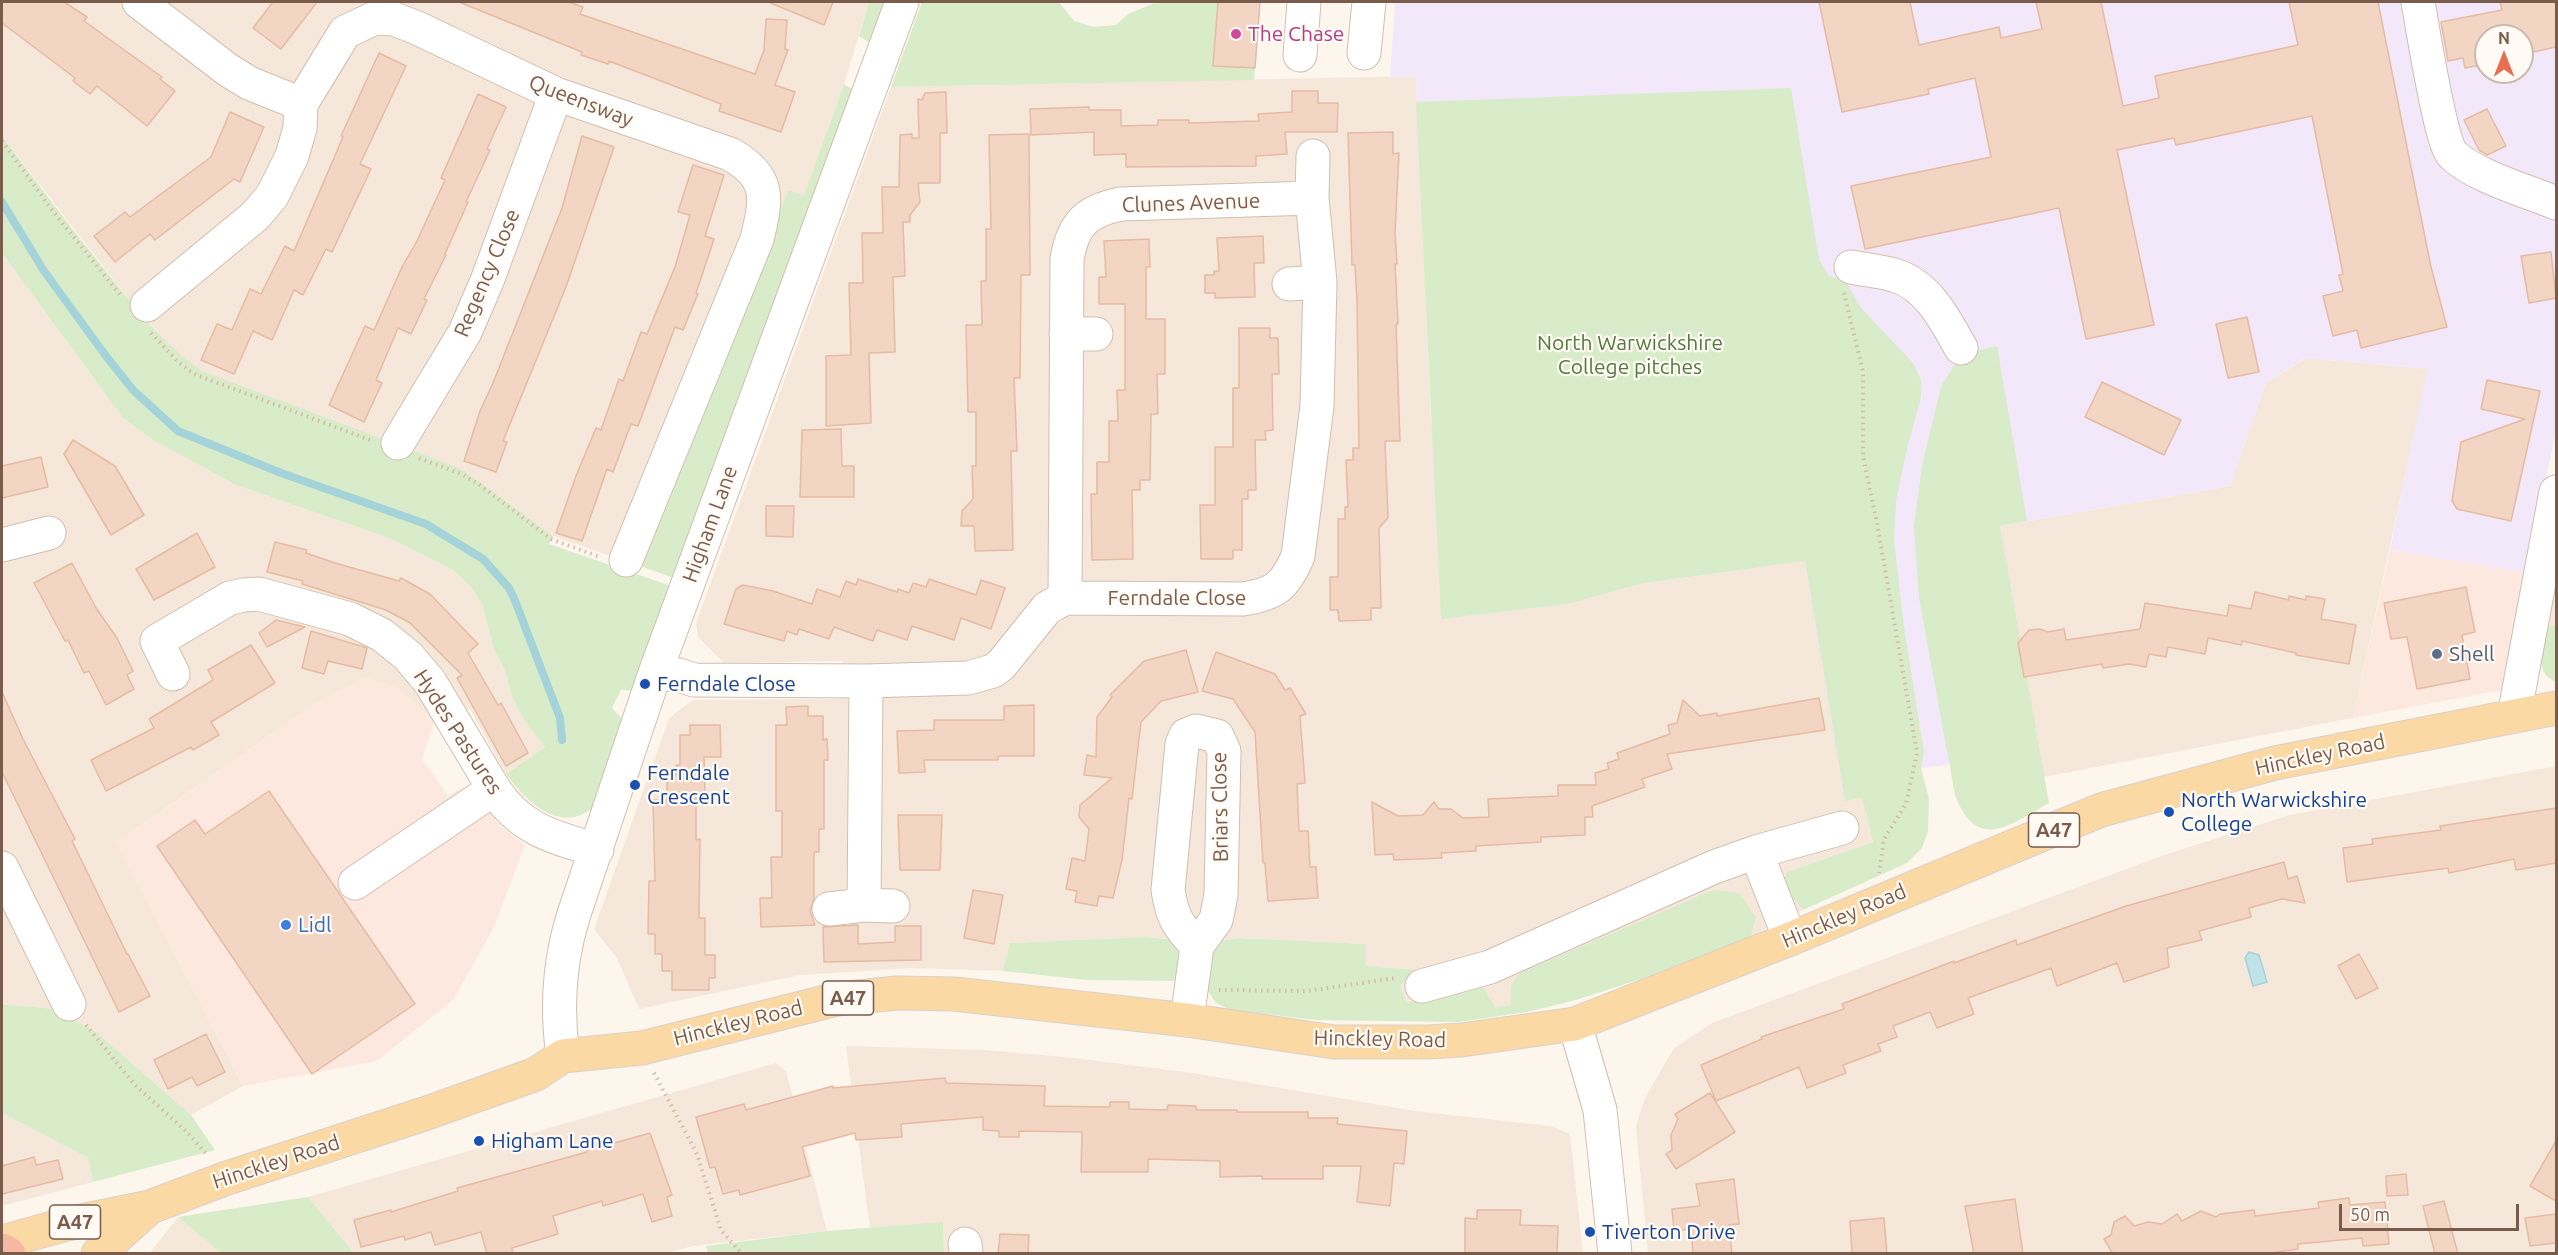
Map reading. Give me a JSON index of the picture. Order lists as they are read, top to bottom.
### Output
{
  "streets": {
    "main road": ["Hinckley Road", "A47"],
    "street": [
      "Queensway",
      "Clunes Avenue",
      "Regency Close",
      "Higham Lane",
      "Ferndale Close",
      "Hydes Pastures",
      "Briars Close"
    ]
  },
  "crossings": [
    ["Queensway", "Regency Close"],
    ["Clunes Avenue", "Ferndale Close"],
    ["Higham Lane", "Hydes Pastures"],
    ["Higham Lane", "Hinckley Road"],
    ["Hinckley Road", "Briars Close"],
    ["Hinckley Road", "A47"]
  ],
  "parks": ["North Warwickshire College pitches"],
  "places": [
    "The Chase",
    "Shell",
    "Ferndale Close",
    "Ferndale Crescent",
    "North Warwickshire College",
    "Lidl",
    "Higham Lane",
    "Tiverton Drive"
  ],
  "scale_bar": "50 m",
  "north": "top"
}
